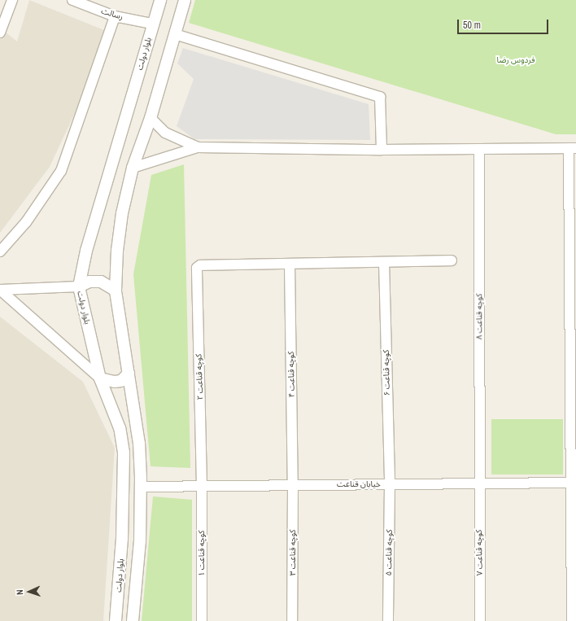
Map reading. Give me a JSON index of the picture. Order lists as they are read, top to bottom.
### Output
{
  "streets": {
    "street": [
      "رسالت",
      "بلوار دولت",
      "کوچه قناعت ۸",
      "کوچه قناعت ۶",
      "کوچه قناعت ۴",
      "کوچه قناعت ۲",
      "خیابان قناعت",
      "کوچه قناعت ۳",
      "کوچه قناعت ۵",
      "کوچه قناعت ۷",
      "کوچه قناعت ۱"
    ]
  },
  "crossings": [
    ["رسالت", "بلوار دولت"],
    ["کوچه قناعت ۸", "خیابان قناعت"],
    ["کوچه قناعت ۸", "کوچه قناعت ۷"],
    ["کوچه قناعت ۶", "خیابان قناعت"],
    ["کوچه قناعت ۶", "کوچه قناعت ۵"],
    ["کوچه قناعت ۴", "کوچه قناعت ۲"],
    ["کوچه قناعت ۴", "خیابان قناعت"],
    ["کوچه قناعت ۴", "کوچه قناعت ۳"],
    ["کوچه قناعت ۲", "خیابان قناعت"],
    ["کوچه قناعت ۲", "کوچه قناعت ۱"],
    ["خیابان قناعت", "کوچه قناعت ۳"],
    ["خیابان قناعت", "کوچه قناعت ۵"],
    ["خیابان قناعت", "کوچه قناعت ۷"],
    ["خیابان قناعت", "کوچه قناعت ۱"]
  ],
  "parks": ["فردوس رضا"],
  "scale_bar": "50 m",
  "north": "left"
}
